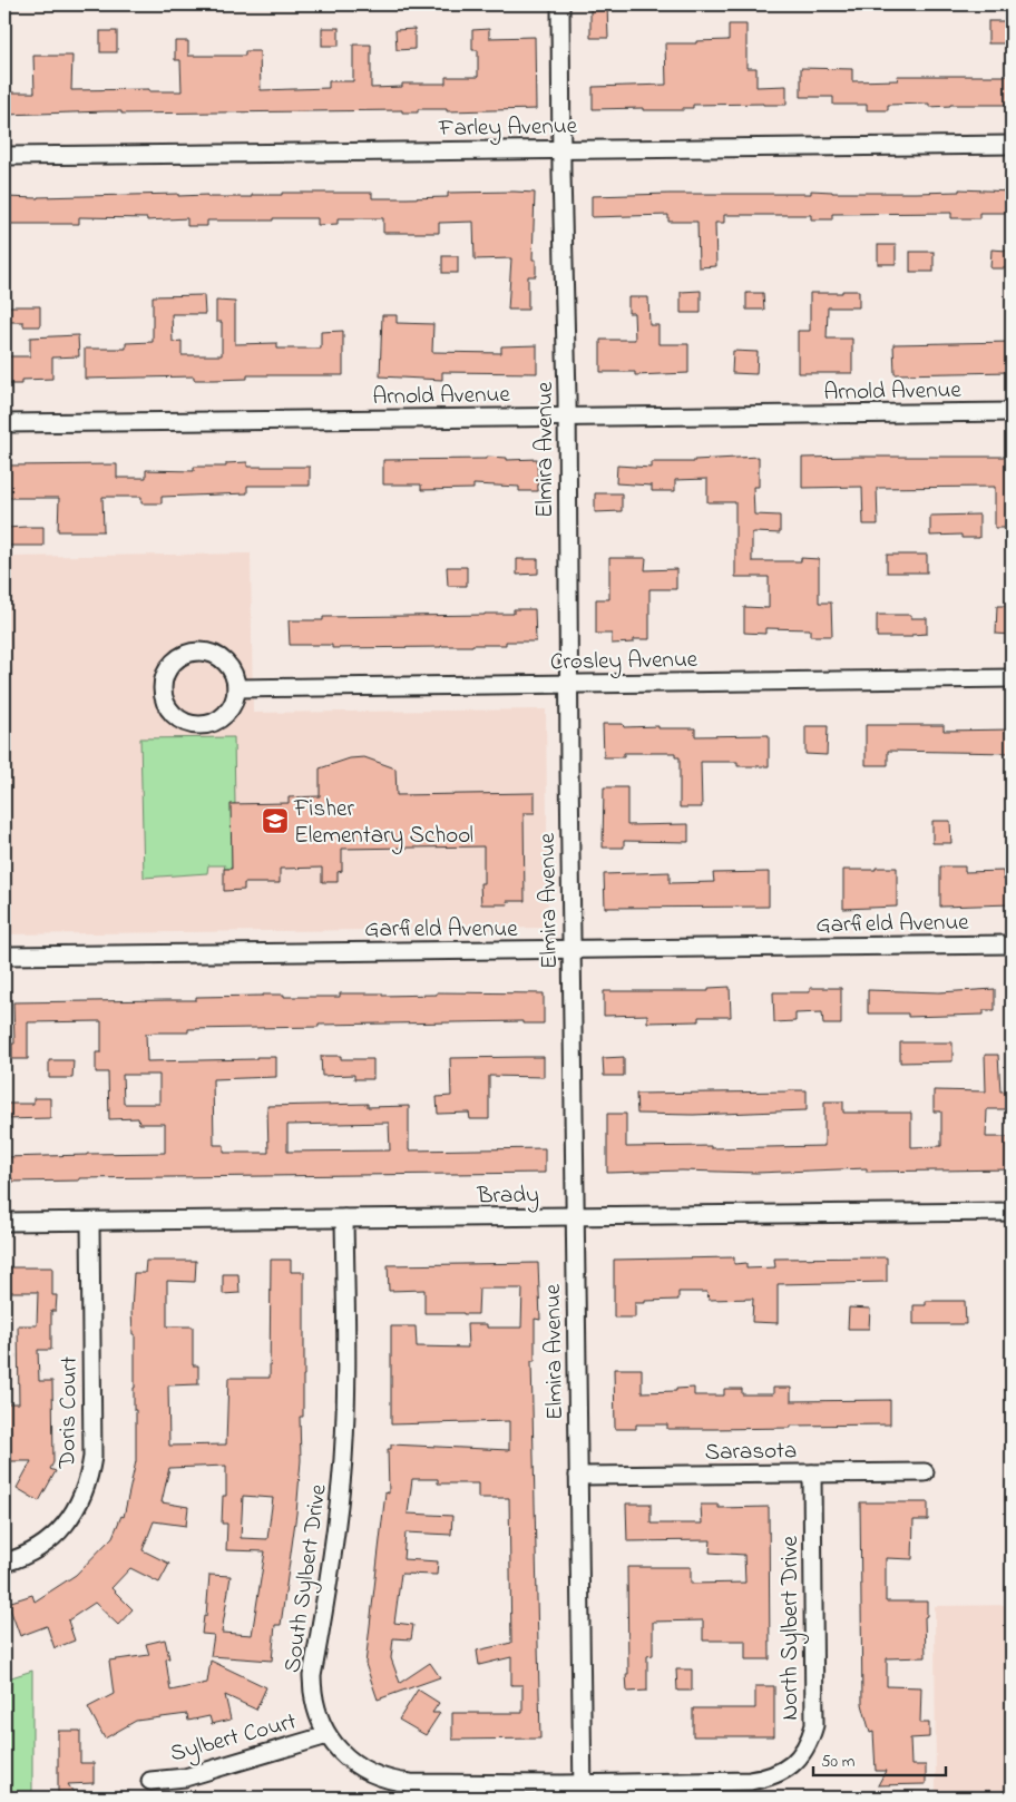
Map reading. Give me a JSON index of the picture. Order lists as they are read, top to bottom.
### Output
{
  "streets": {
    "street": [
      "Farley Avenue",
      "Arnold Avenue",
      "Elmira Avenue",
      "Crosley Avenue",
      "Garfield Avenue",
      "Brady",
      "Doris Court",
      "Sarasota",
      "South Sylbert Drive",
      "North Sylbert Drive",
      "Sylbert Court"
    ]
  },
  "crossings": [
    ["Farley Avenue", "Elmira Avenue"],
    ["Arnold Avenue", "Elmira Avenue"],
    ["Elmira Avenue", "Crosley Avenue"],
    ["Elmira Avenue", "Garfield Avenue"],
    ["Elmira Avenue", "Brady"],
    ["Elmira Avenue", "Sarasota"],
    ["Elmira Avenue", "South Sylbert Drive"],
    ["Elmira Avenue", "North Sylbert Drive"],
    ["Brady", "Doris Court"],
    ["Brady", "South Sylbert Drive"],
    ["Sarasota", "North Sylbert Drive"],
    ["South Sylbert Drive", "North Sylbert Drive"],
    ["South Sylbert Drive", "Sylbert Court"]
  ],
  "places": {
    "school or university": ["Fisher Elementary School"]
  },
  "scale_bar": "50 m"
}
